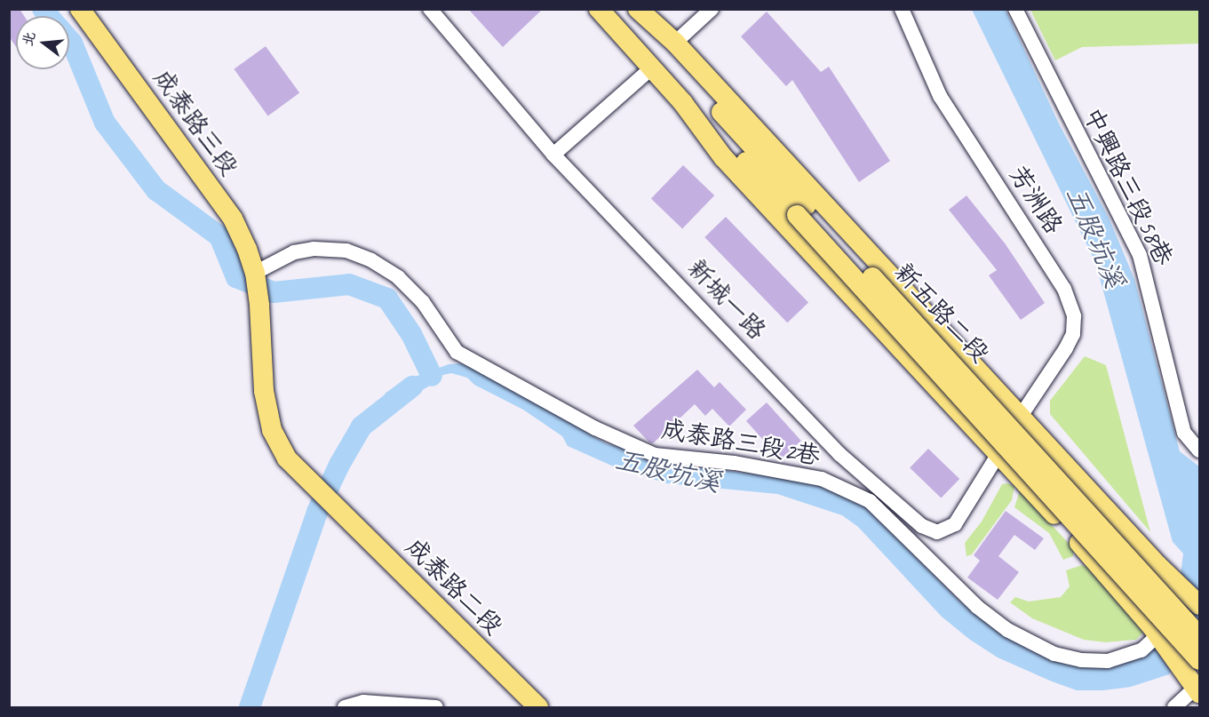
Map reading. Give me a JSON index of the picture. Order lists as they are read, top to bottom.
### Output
{
  "streets": {
    "main road": ["成泰路三段", "新五路二段", "成泰路二段"],
    "street": [
      "中興路三段58巷",
      "芳洲路",
      "新城一路",
      "成泰路三段2巷"
    ]
  },
  "crossings": [
    ["成泰路三段", "成泰路三段2巷"],
    ["成泰路三段", "成泰路二段"],
    ["芳洲路", "新城一路"],
    ["芳洲路", "新五路二段"],
    ["新城一路", "新五路二段"],
    ["新五路二段", "成泰路三段2巷"]
  ],
  "water": ["五股坑溪"],
  "north": "left"
}
